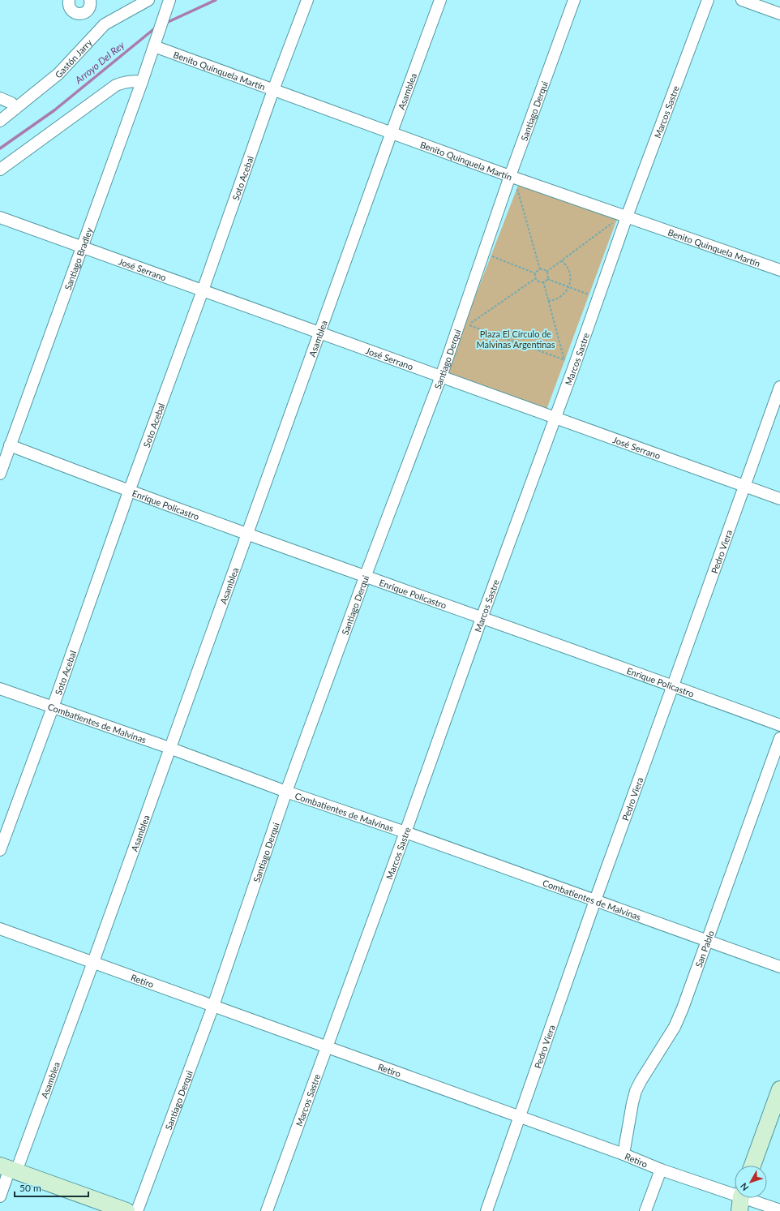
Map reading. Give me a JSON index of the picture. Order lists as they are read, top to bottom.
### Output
{
  "streets": {
    "street": [
      "Gastón Jarry",
      "Benito Quinquela Martín",
      "Asamblea",
      "Santiago Derqui",
      "Marcos Sastre",
      "Soto Acebal",
      "Santiago Bradley",
      "José Serrano",
      "Enrique Policastro",
      "Pedro Viera",
      "Combatientes de Malvinas",
      "San Pablo",
      "Retiro"
    ]
  },
  "crossings": [
    ["Benito Quinquela Martín", "Asamblea"],
    ["Benito Quinquela Martín", "Santiago Derqui"],
    ["Benito Quinquela Martín", "Marcos Sastre"],
    ["Benito Quinquela Martín", "Soto Acebal"],
    ["Benito Quinquela Martín", "Santiago Bradley"],
    ["Asamblea", "José Serrano"],
    ["Asamblea", "Enrique Policastro"],
    ["Asamblea", "Combatientes de Malvinas"],
    ["Asamblea", "Retiro"],
    ["Santiago Derqui", "José Serrano"],
    ["Santiago Derqui", "Enrique Policastro"],
    ["Santiago Derqui", "Combatientes de Malvinas"],
    ["Santiago Derqui", "Retiro"],
    ["Marcos Sastre", "José Serrano"],
    ["Marcos Sastre", "Enrique Policastro"],
    ["Marcos Sastre", "Combatientes de Malvinas"],
    ["Marcos Sastre", "Retiro"],
    ["Soto Acebal", "José Serrano"],
    ["Soto Acebal", "Enrique Policastro"],
    ["Soto Acebal", "Combatientes de Malvinas"],
    ["Santiago Bradley", "José Serrano"],
    ["Santiago Bradley", "Enrique Policastro"],
    ["José Serrano", "Pedro Viera"],
    ["Enrique Policastro", "Pedro Viera"],
    ["Pedro Viera", "Combatientes de Malvinas"],
    ["Pedro Viera", "Retiro"],
    ["Combatientes de Malvinas", "San Pablo"],
    ["San Pablo", "Retiro"]
  ],
  "water": ["Arroyo Del Rey"],
  "parks": ["Plaza El Círculo de Malvinas Argentinas"],
  "scale_bar": "50 m",
  "north": "bottom left"
}
